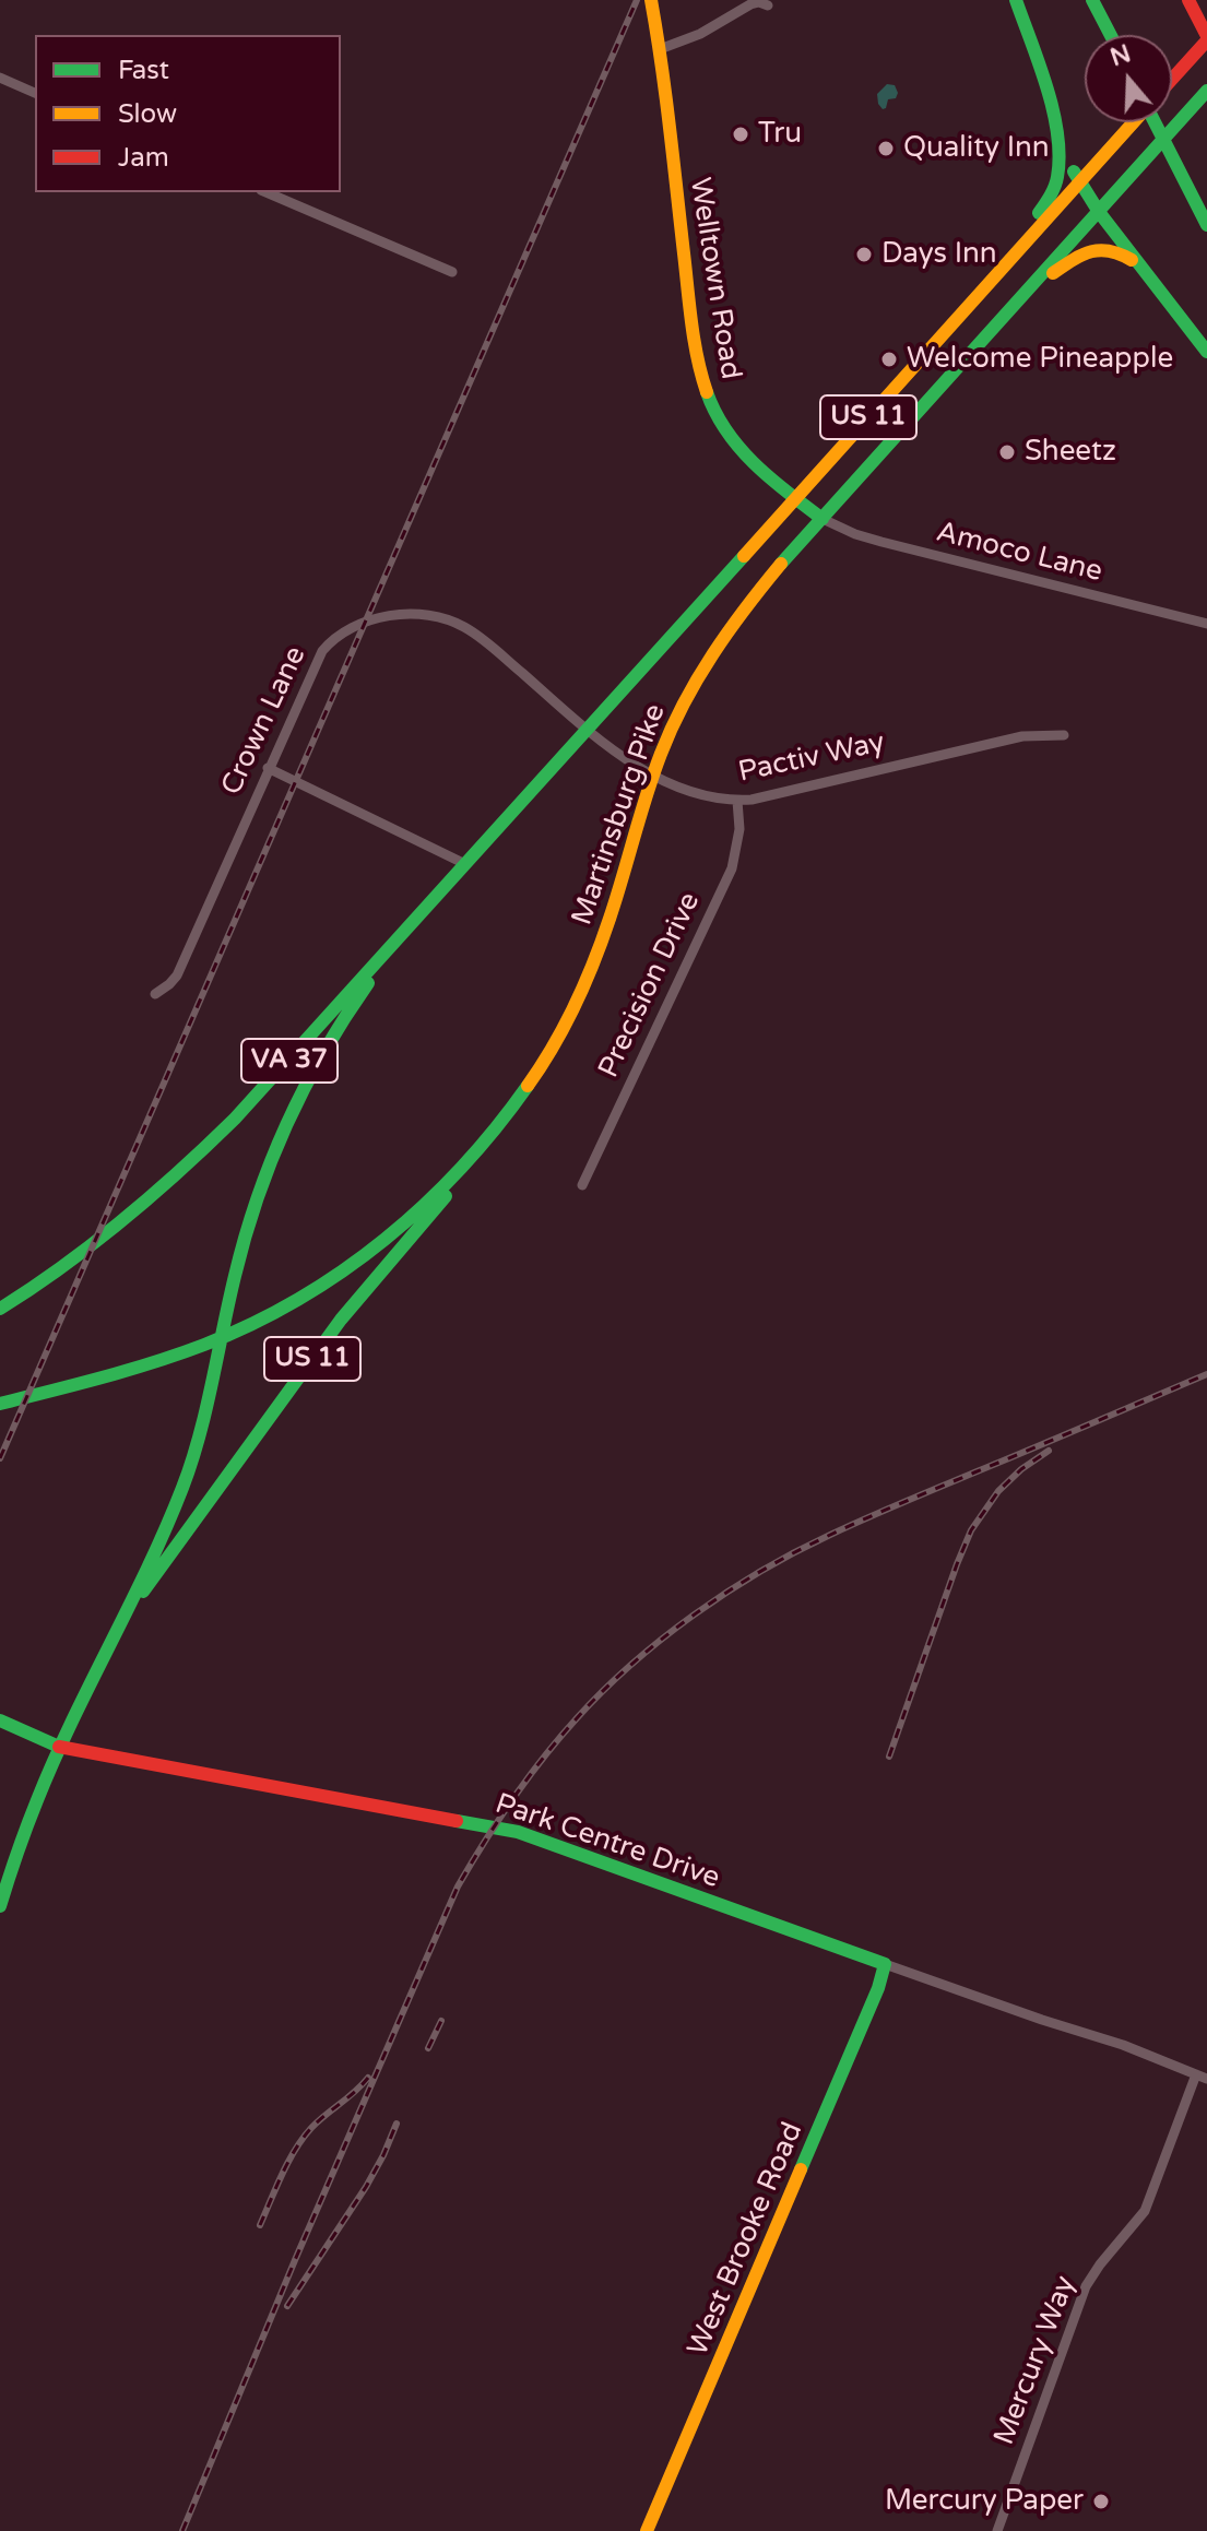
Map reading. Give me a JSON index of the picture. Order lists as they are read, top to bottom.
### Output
{
  "streets": {
    "main road": [
      "Welltown Road",
      "US 11",
      "Martinsburg Pike",
      "VA 37",
      "Park Centre Drive",
      "West Brooke Road"
    ],
    "street": [
      "Amoco Lane",
      "Crown Lane",
      "Pactiv Way",
      "Precision Drive",
      "Mercury Way"
    ]
  },
  "crossings": [
    ["Welltown Road", "Amoco Lane"],
    ["Welltown Road", "Martinsburg Pike"],
    ["US 11", "Martinsburg Pike"],
    ["US 11", "VA 37"],
    ["US 11", "Park Centre Drive"],
    ["Amoco Lane", "Martinsburg Pike"],
    ["Crown Lane", "Pactiv Way"],
    ["Crown Lane", "Martinsburg Pike"],
    ["Pactiv Way", "Martinsburg Pike"],
    ["Pactiv Way", "Precision Drive"],
    ["Martinsburg Pike", "VA 37"],
    ["Park Centre Drive", "West Brooke Road"],
    ["Park Centre Drive", "Mercury Way"]
  ],
  "places": [
    "Tru",
    "Quality Inn",
    "Days Inn",
    "Welcome Pineapple",
    "Sheetz",
    "Mercury Paper"
  ],
  "legend": ["Fast", "Slow", "Jam"],
  "north": "top"
}
